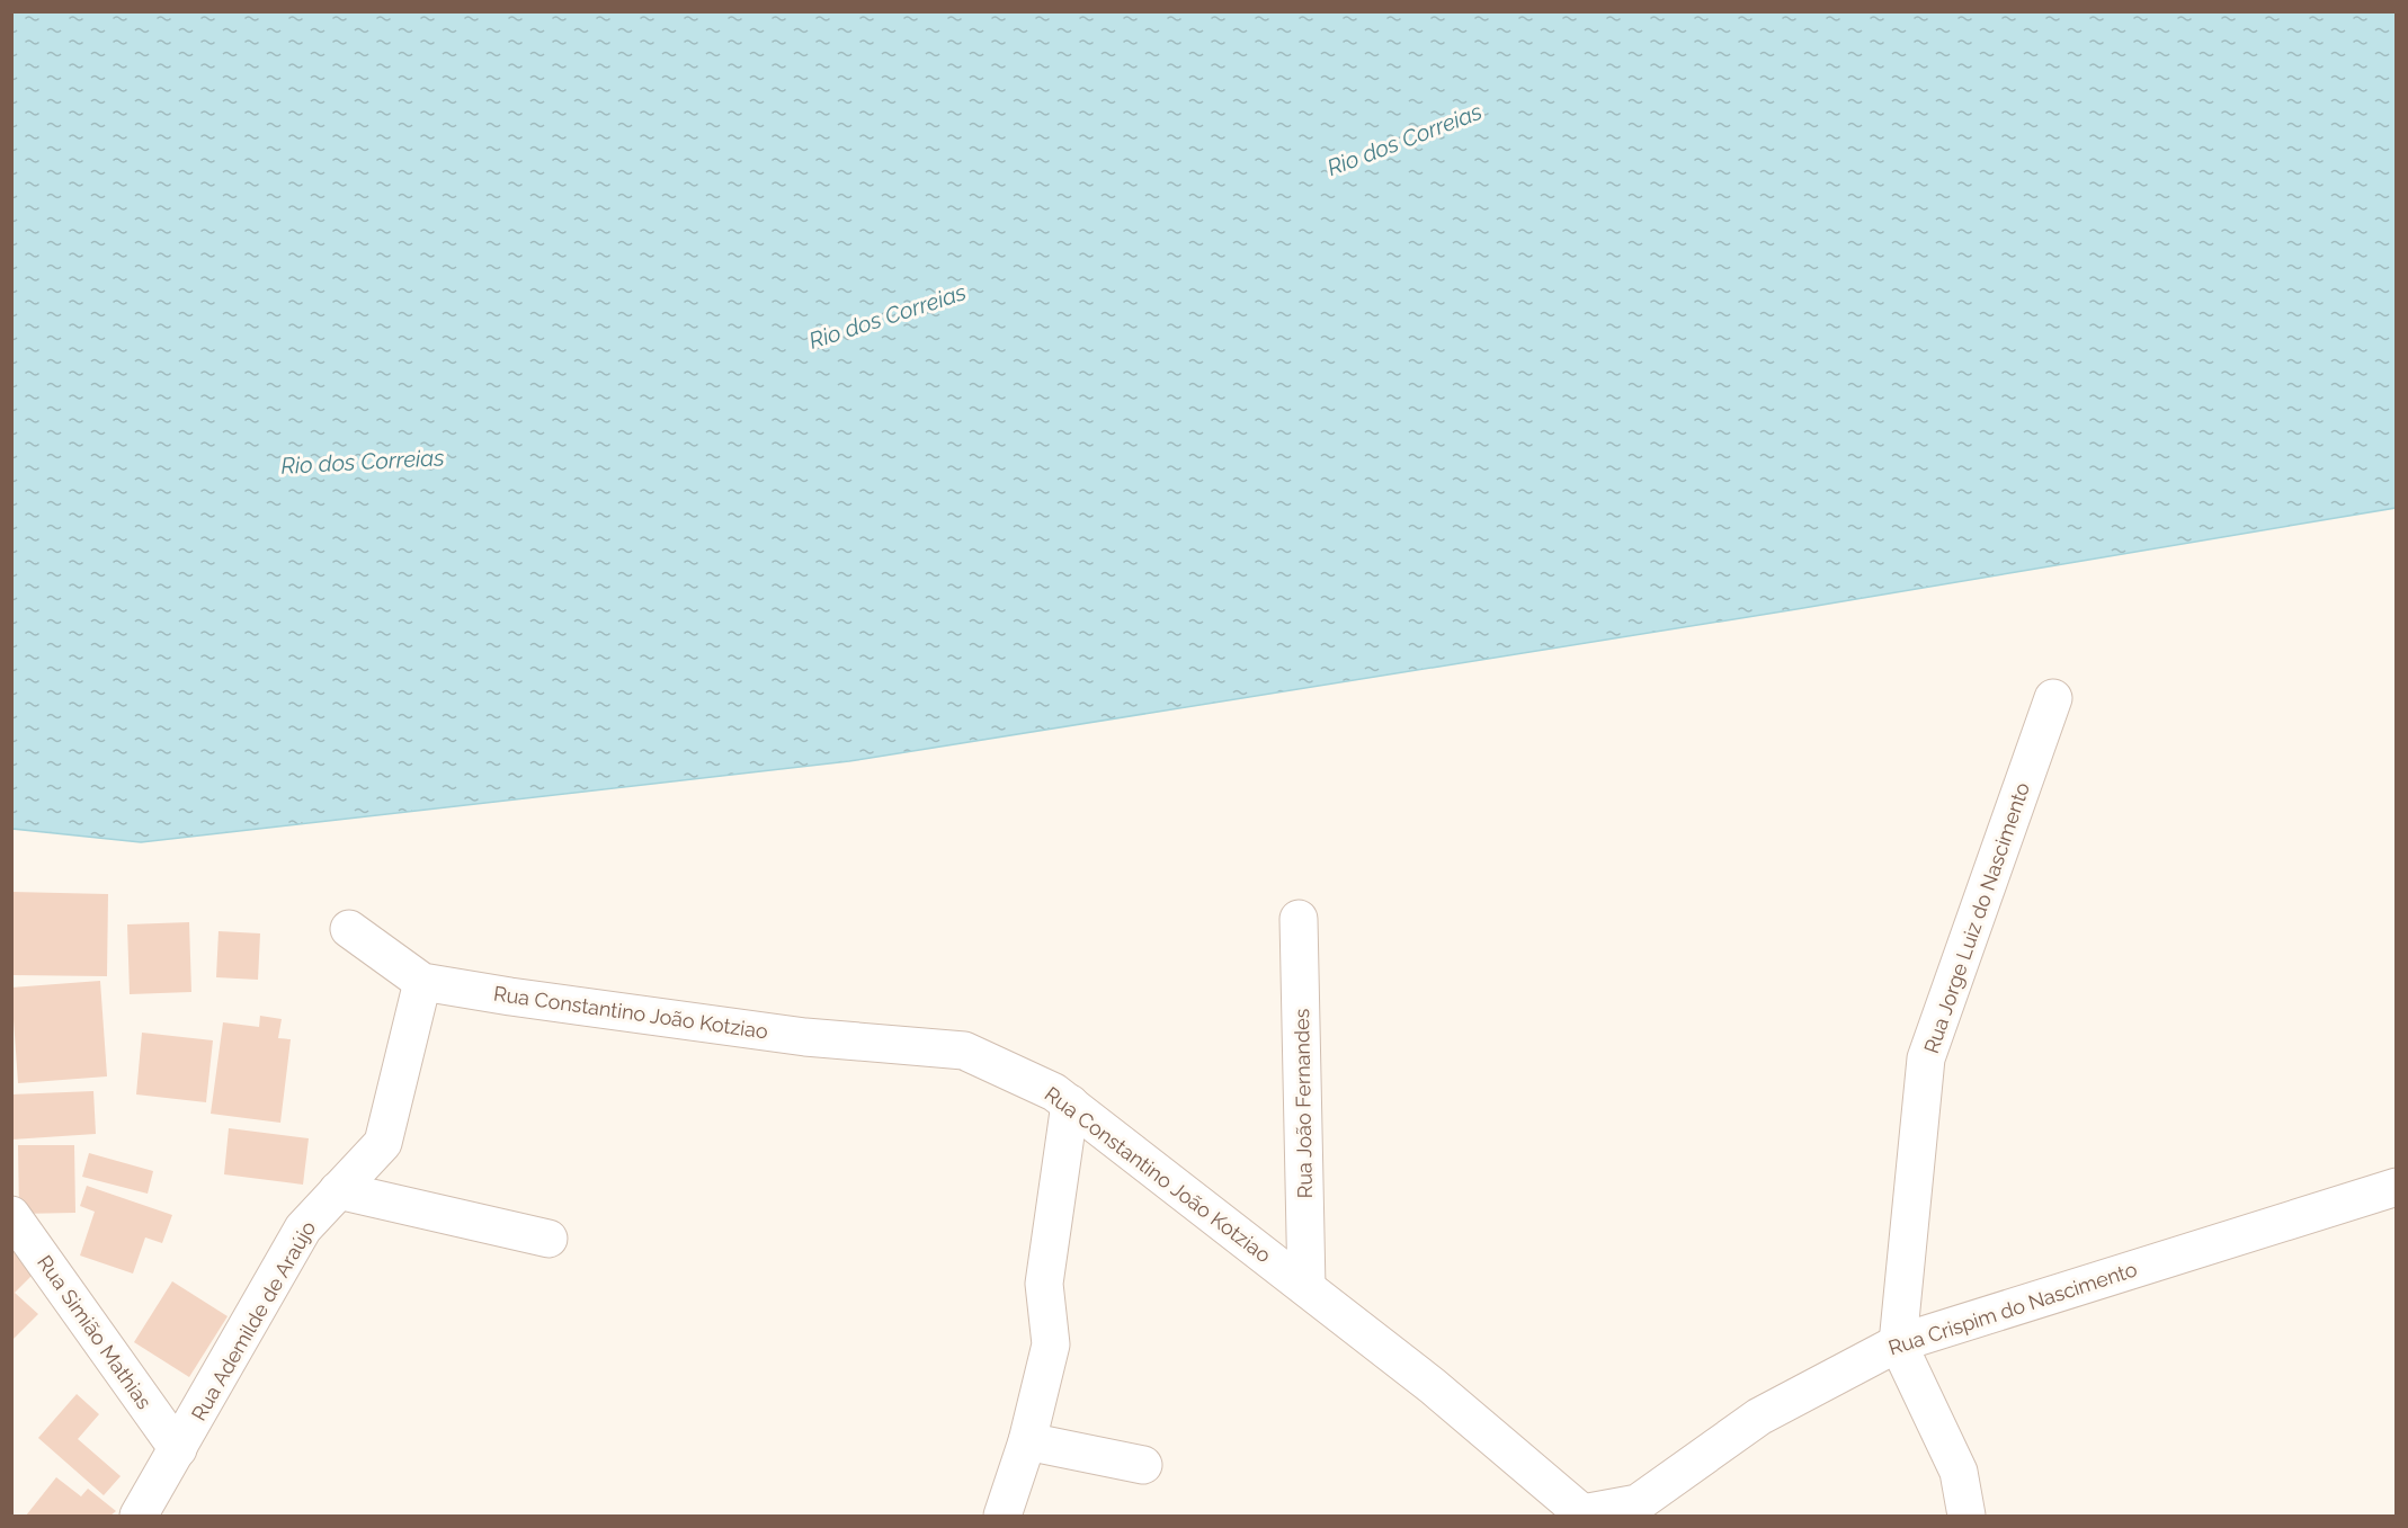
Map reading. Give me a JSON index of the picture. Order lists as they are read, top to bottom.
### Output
{
  "streets": {
    "street": [
      "Rua Jorge Luiz do Nascimento",
      "Rua Constantino João Kotziao",
      "Rua João Fernandes",
      "Rua Crispim do Nascimento",
      "Rua Ademilde de Araújo",
      "Rua Simião Mathias"
    ]
  },
  "crossings": [
    ["Rua Jorge Luiz do Nascimento", "Rua Crispim do Nascimento"],
    ["Rua Constantino João Kotziao", "Rua João Fernandes"],
    ["Rua Constantino João Kotziao", "Rua Crispim do Nascimento"],
    ["Rua Constantino João Kotziao", "Rua Ademilde de Araújo"],
    ["Rua Ademilde de Araújo", "Rua Simião Mathias"]
  ],
  "water": ["Rio dos Correias"]
}
